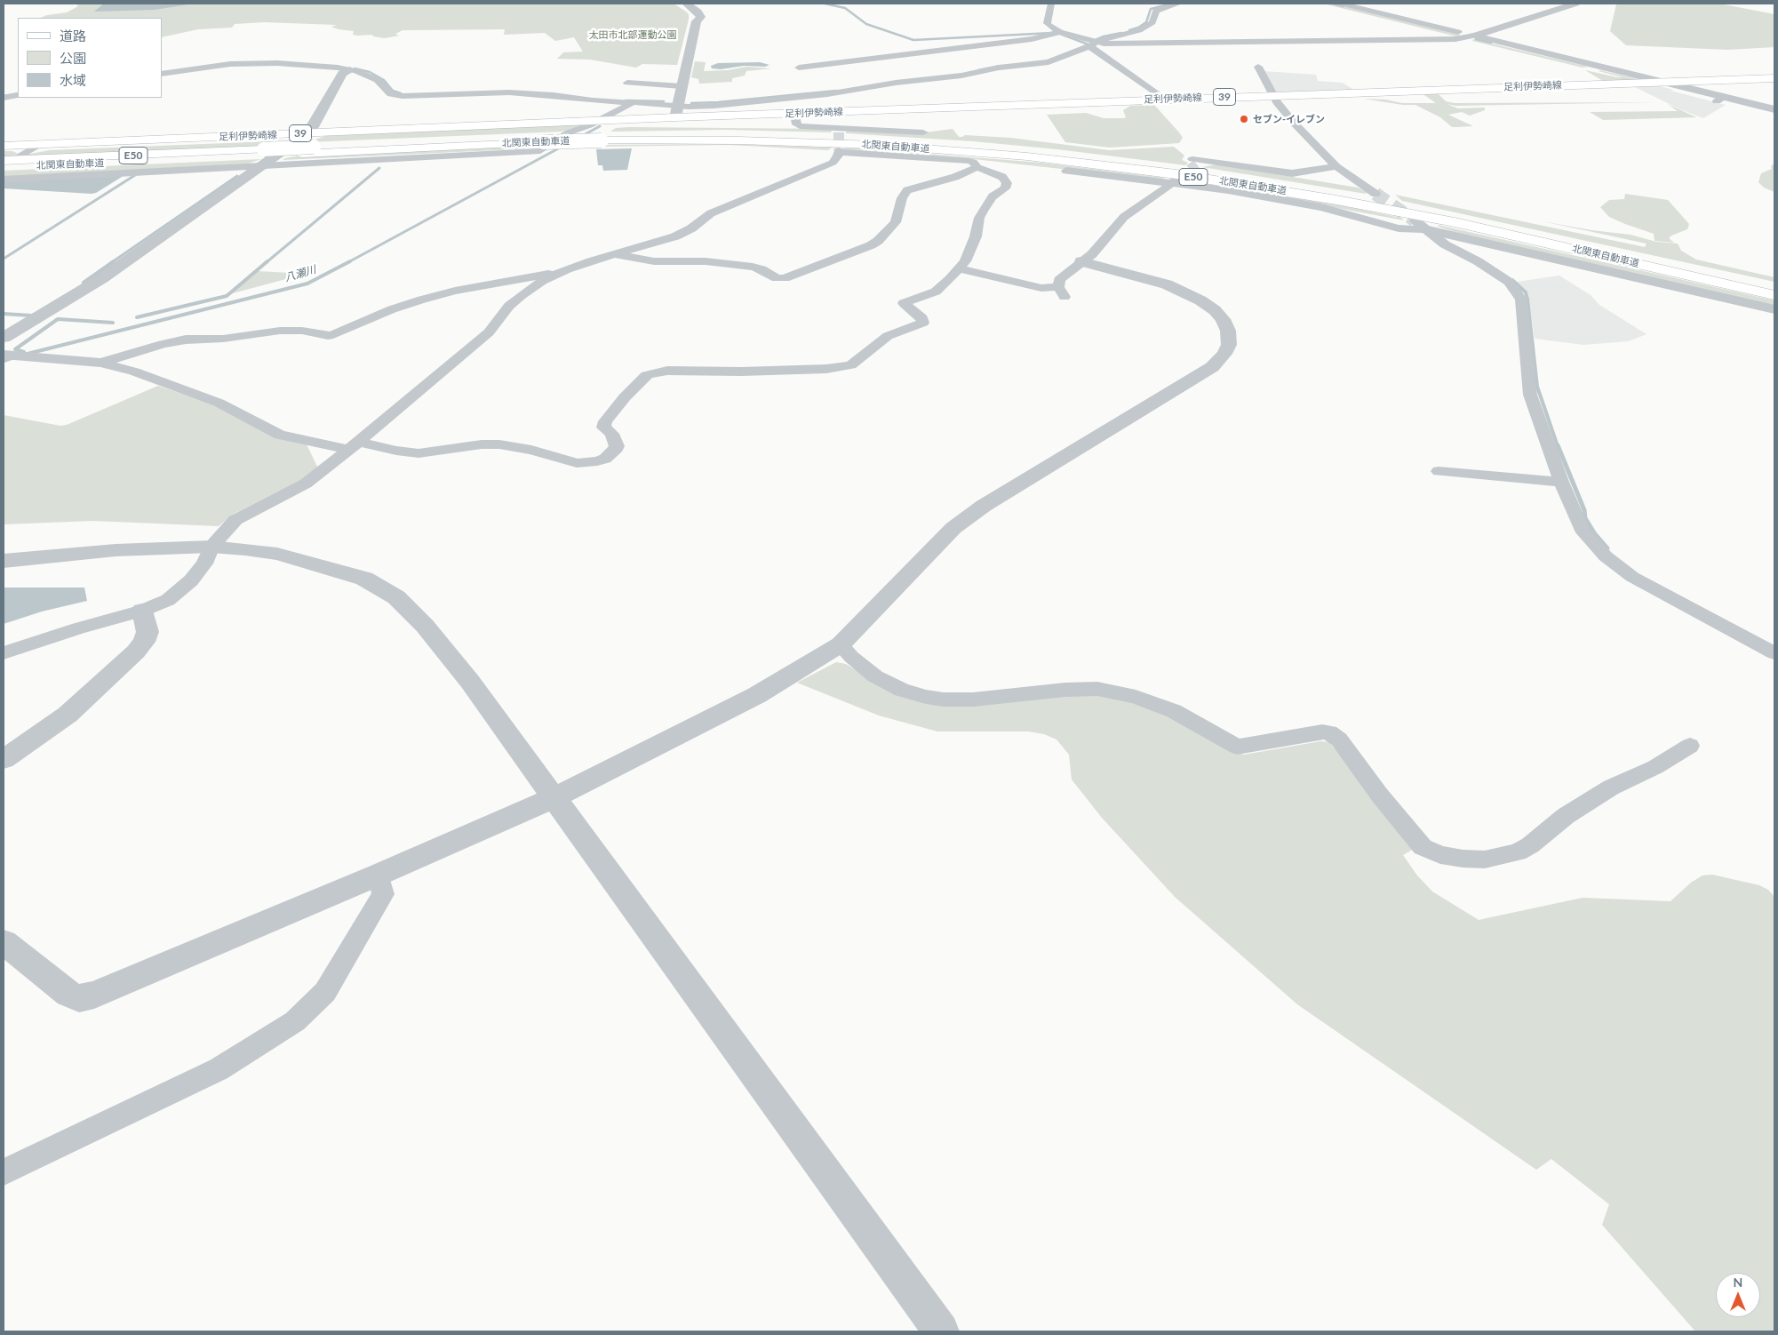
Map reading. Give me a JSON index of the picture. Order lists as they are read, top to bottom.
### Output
{
  "streets": {
    "main road": [
      "足利伊勢崎線",
      "39",
      "北関東自動車道",
      "E50"
    ]
  },
  "water": ["八瀬川"],
  "parks": ["太田市北部運動公園"],
  "places": ["セブン-イレブン"],
  "legend": ["道路", "公園", "水域"],
  "north": "top"
}
